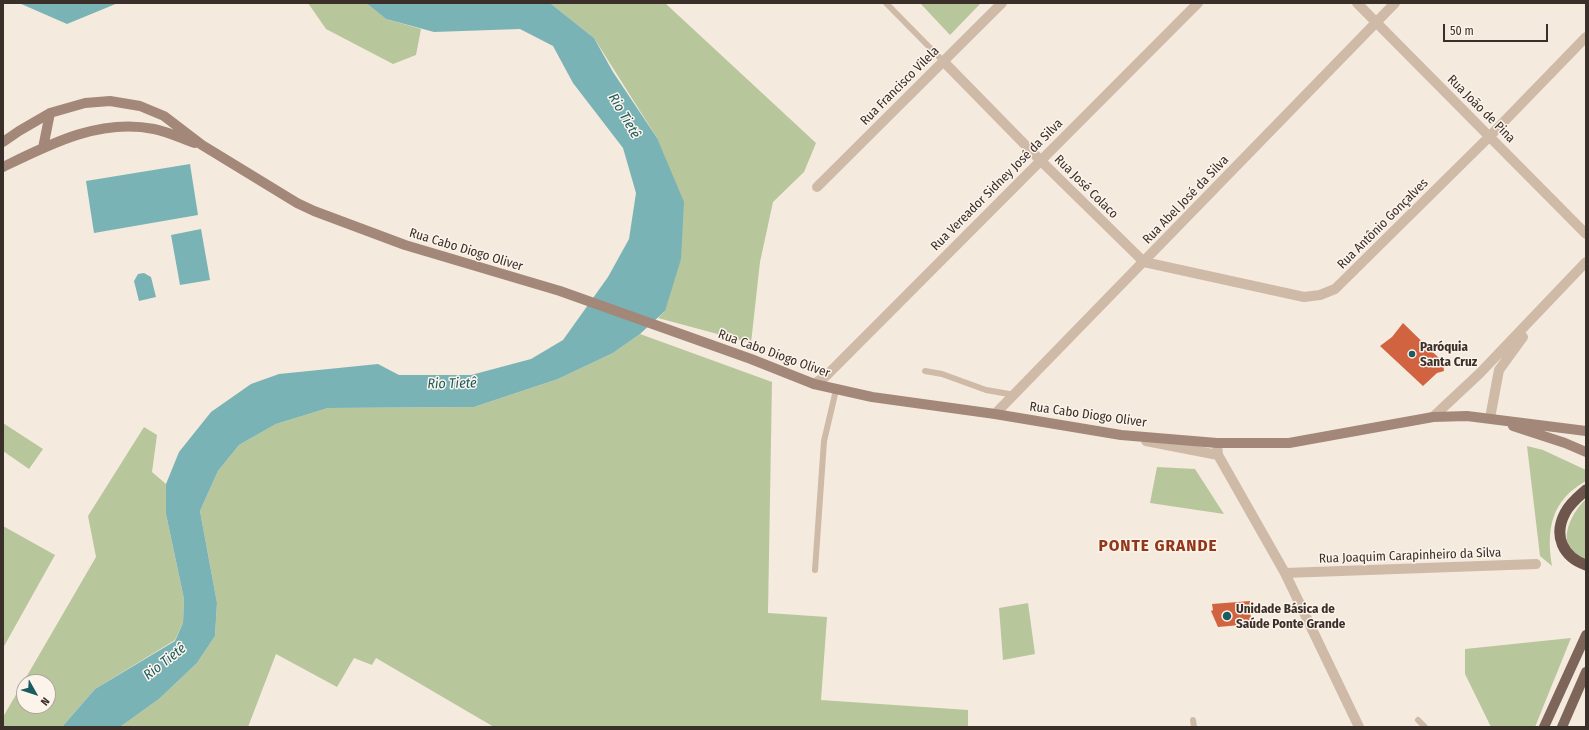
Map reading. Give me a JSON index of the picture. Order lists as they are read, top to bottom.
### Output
{
  "streets": {
    "main road": ["Rua Cabo Diogo Oliver"],
    "street": [
      "Rua Francisco Vilela",
      "Rua João de Pina",
      "Rua Vereador Sidney José da Silva",
      "Rua José Colaco",
      "Rua Abel José da Silva",
      "Rua Antônio Gonçalves",
      "Rua Joaquim Carapinheiro da Silva"
    ]
  },
  "crossings": [
    ["Rua Francisco Vilela", "Rua José Colaco"],
    ["Rua João de Pina", "Rua Abel José da Silva"],
    ["Rua João de Pina", "Rua Antônio Gonçalves"],
    ["Rua Vereador Sidney José da Silva", "Rua José Colaco"],
    ["Rua Vereador Sidney José da Silva", "Rua Cabo Diogo Oliver"],
    ["Rua José Colaco", "Rua Abel José da Silva"],
    ["Rua José Colaco", "Rua Antônio Gonçalves"],
    ["Rua Abel José da Silva", "Rua Antônio Gonçalves"],
    ["Rua Abel José da Silva", "Rua Cabo Diogo Oliver"]
  ],
  "districts": ["PONTE GRANDE"],
  "water": ["Rio Tietê"],
  "places": ["Paróquia Santa Cruz", "Unidade Básica de Saúde Ponte Grande"],
  "scale_bar": "50 m",
  "north": "bottom right"
}
